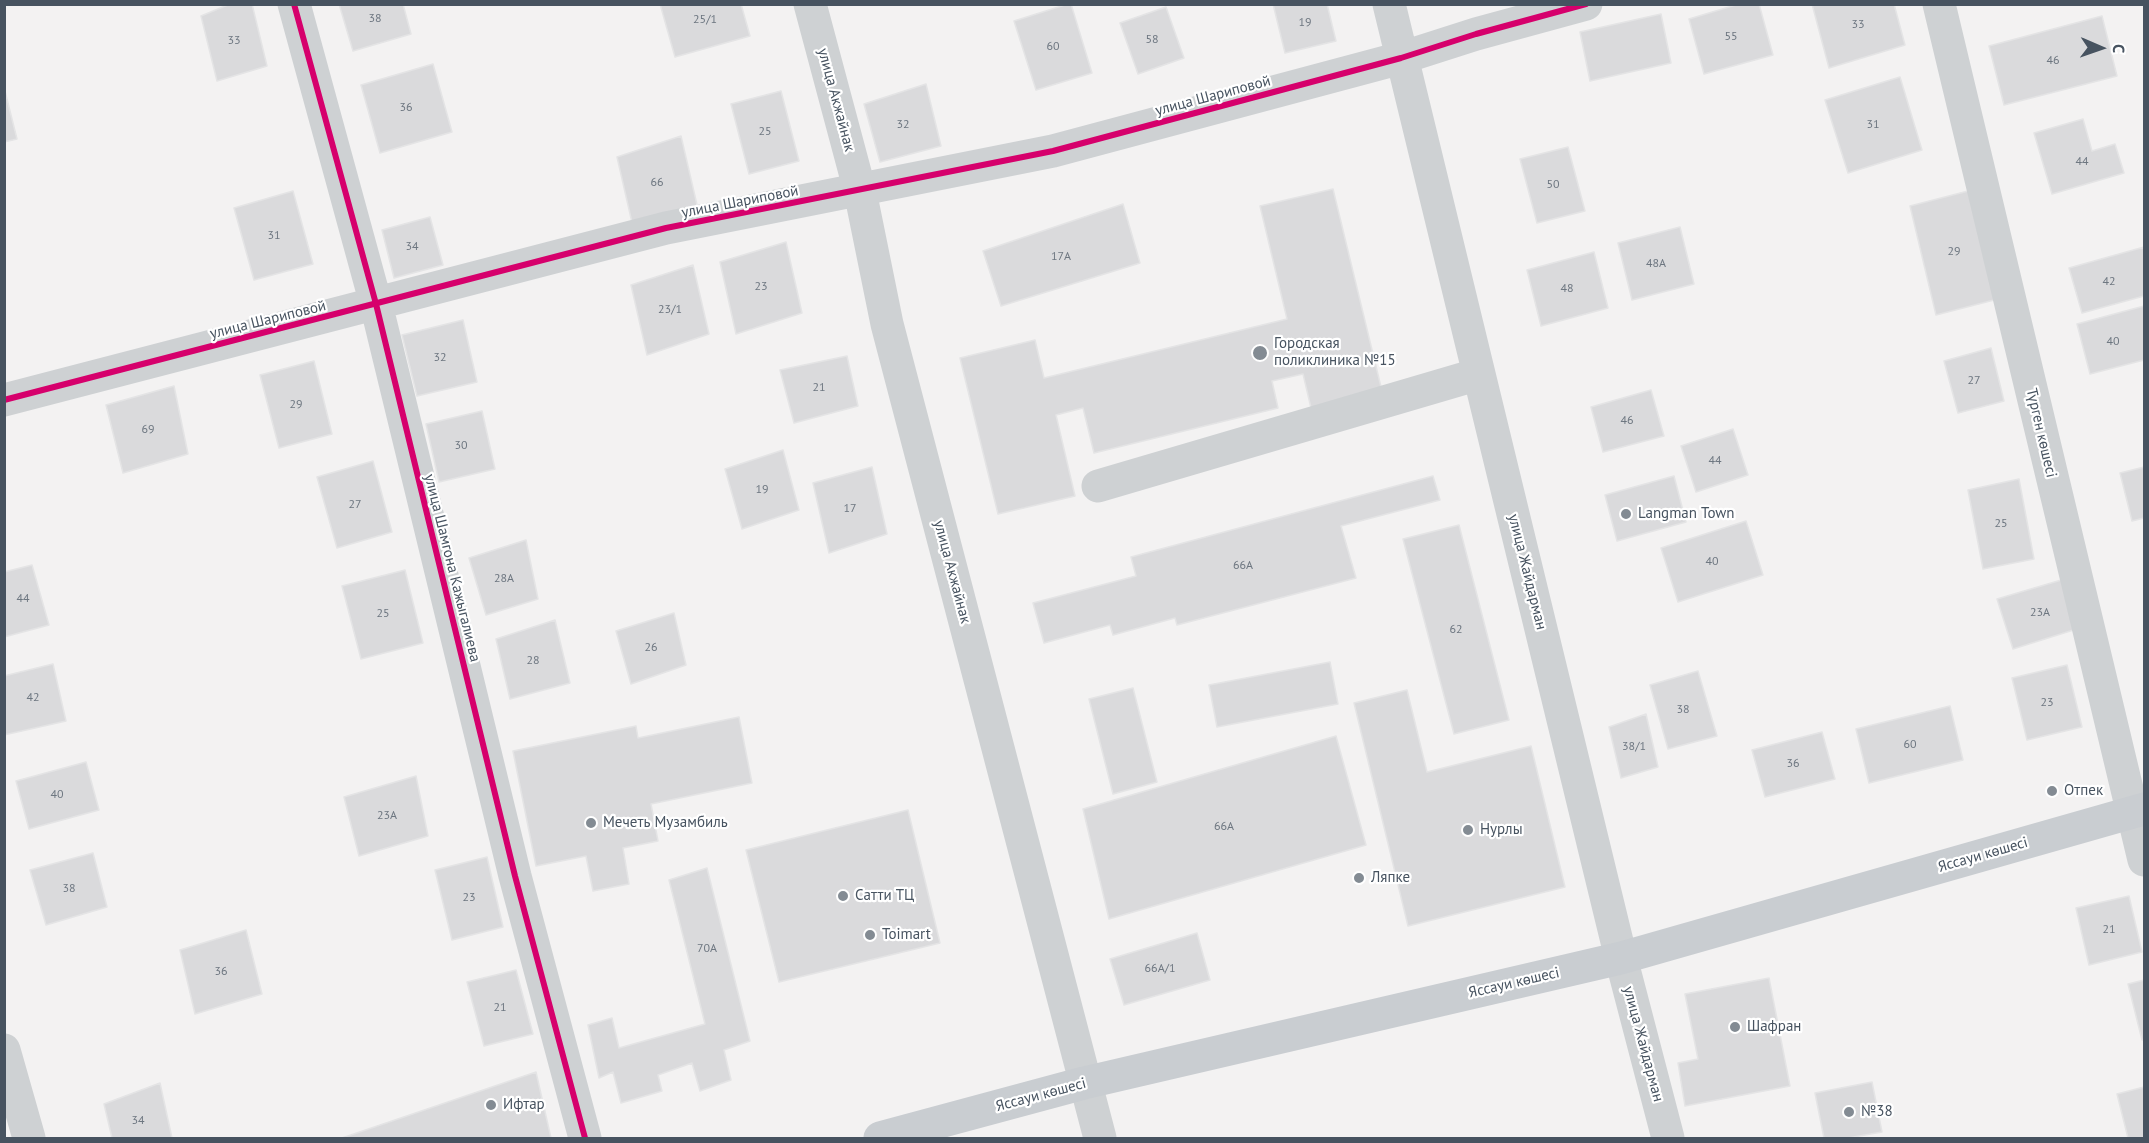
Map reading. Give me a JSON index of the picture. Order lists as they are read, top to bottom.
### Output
{
  "streets": {
    "main road": ["Яссауи көшесі"],
    "street": [
      "улица Шариповой",
      "улица Акжайнак",
      "Түрген көшесі",
      "улица Шамгона Кажыгалиева",
      "улица Жайдарман"
    ]
  },
  "crossings": [
    ["улица Шариповой", "улица Акжайнак"],
    ["улица Шариповой", "улица Шамгона Кажыгалиева"],
    ["улица Шариповой", "улица Жайдарман"],
    ["улица Акжайнак", "Яссауи көшесі"],
    ["Түрген көшесі", "Яссауи көшесі"],
    ["улица Жайдарман", "Яссауи көшесі"]
  ],
  "places": [
    "Городская поликлиника №15",
    "Langman Town",
    "Отпек",
    "Мечеть Музамбиль",
    "Нурлы",
    "Ляпке",
    "Сатти ТЦ",
    "Toimart",
    "Шафран",
    "Ифтар",
    "№38"
  ],
  "house_numbers": [
    "38",
    "25/1",
    "19",
    "33",
    "55",
    "58",
    "33",
    "60",
    "46",
    "36",
    "32",
    "31",
    "25",
    "44",
    "66",
    "50",
    "31",
    "34",
    "29",
    "17А",
    "48А",
    "42",
    "23",
    "48",
    "23/1",
    "40",
    "32",
    "27",
    "21",
    "29",
    "46",
    "69",
    "30",
    "44",
    "19",
    "27",
    "17",
    "25",
    "40",
    "66А",
    "28А",
    "44",
    "23А",
    "25",
    "62",
    "26",
    "28",
    "42",
    "23",
    "38",
    "60",
    "38/1",
    "36",
    "40",
    "23А",
    "66А",
    "38",
    "23",
    "21",
    "70А",
    "66А/1",
    "36",
    "21",
    "34"
  ],
  "north": "right"
}
